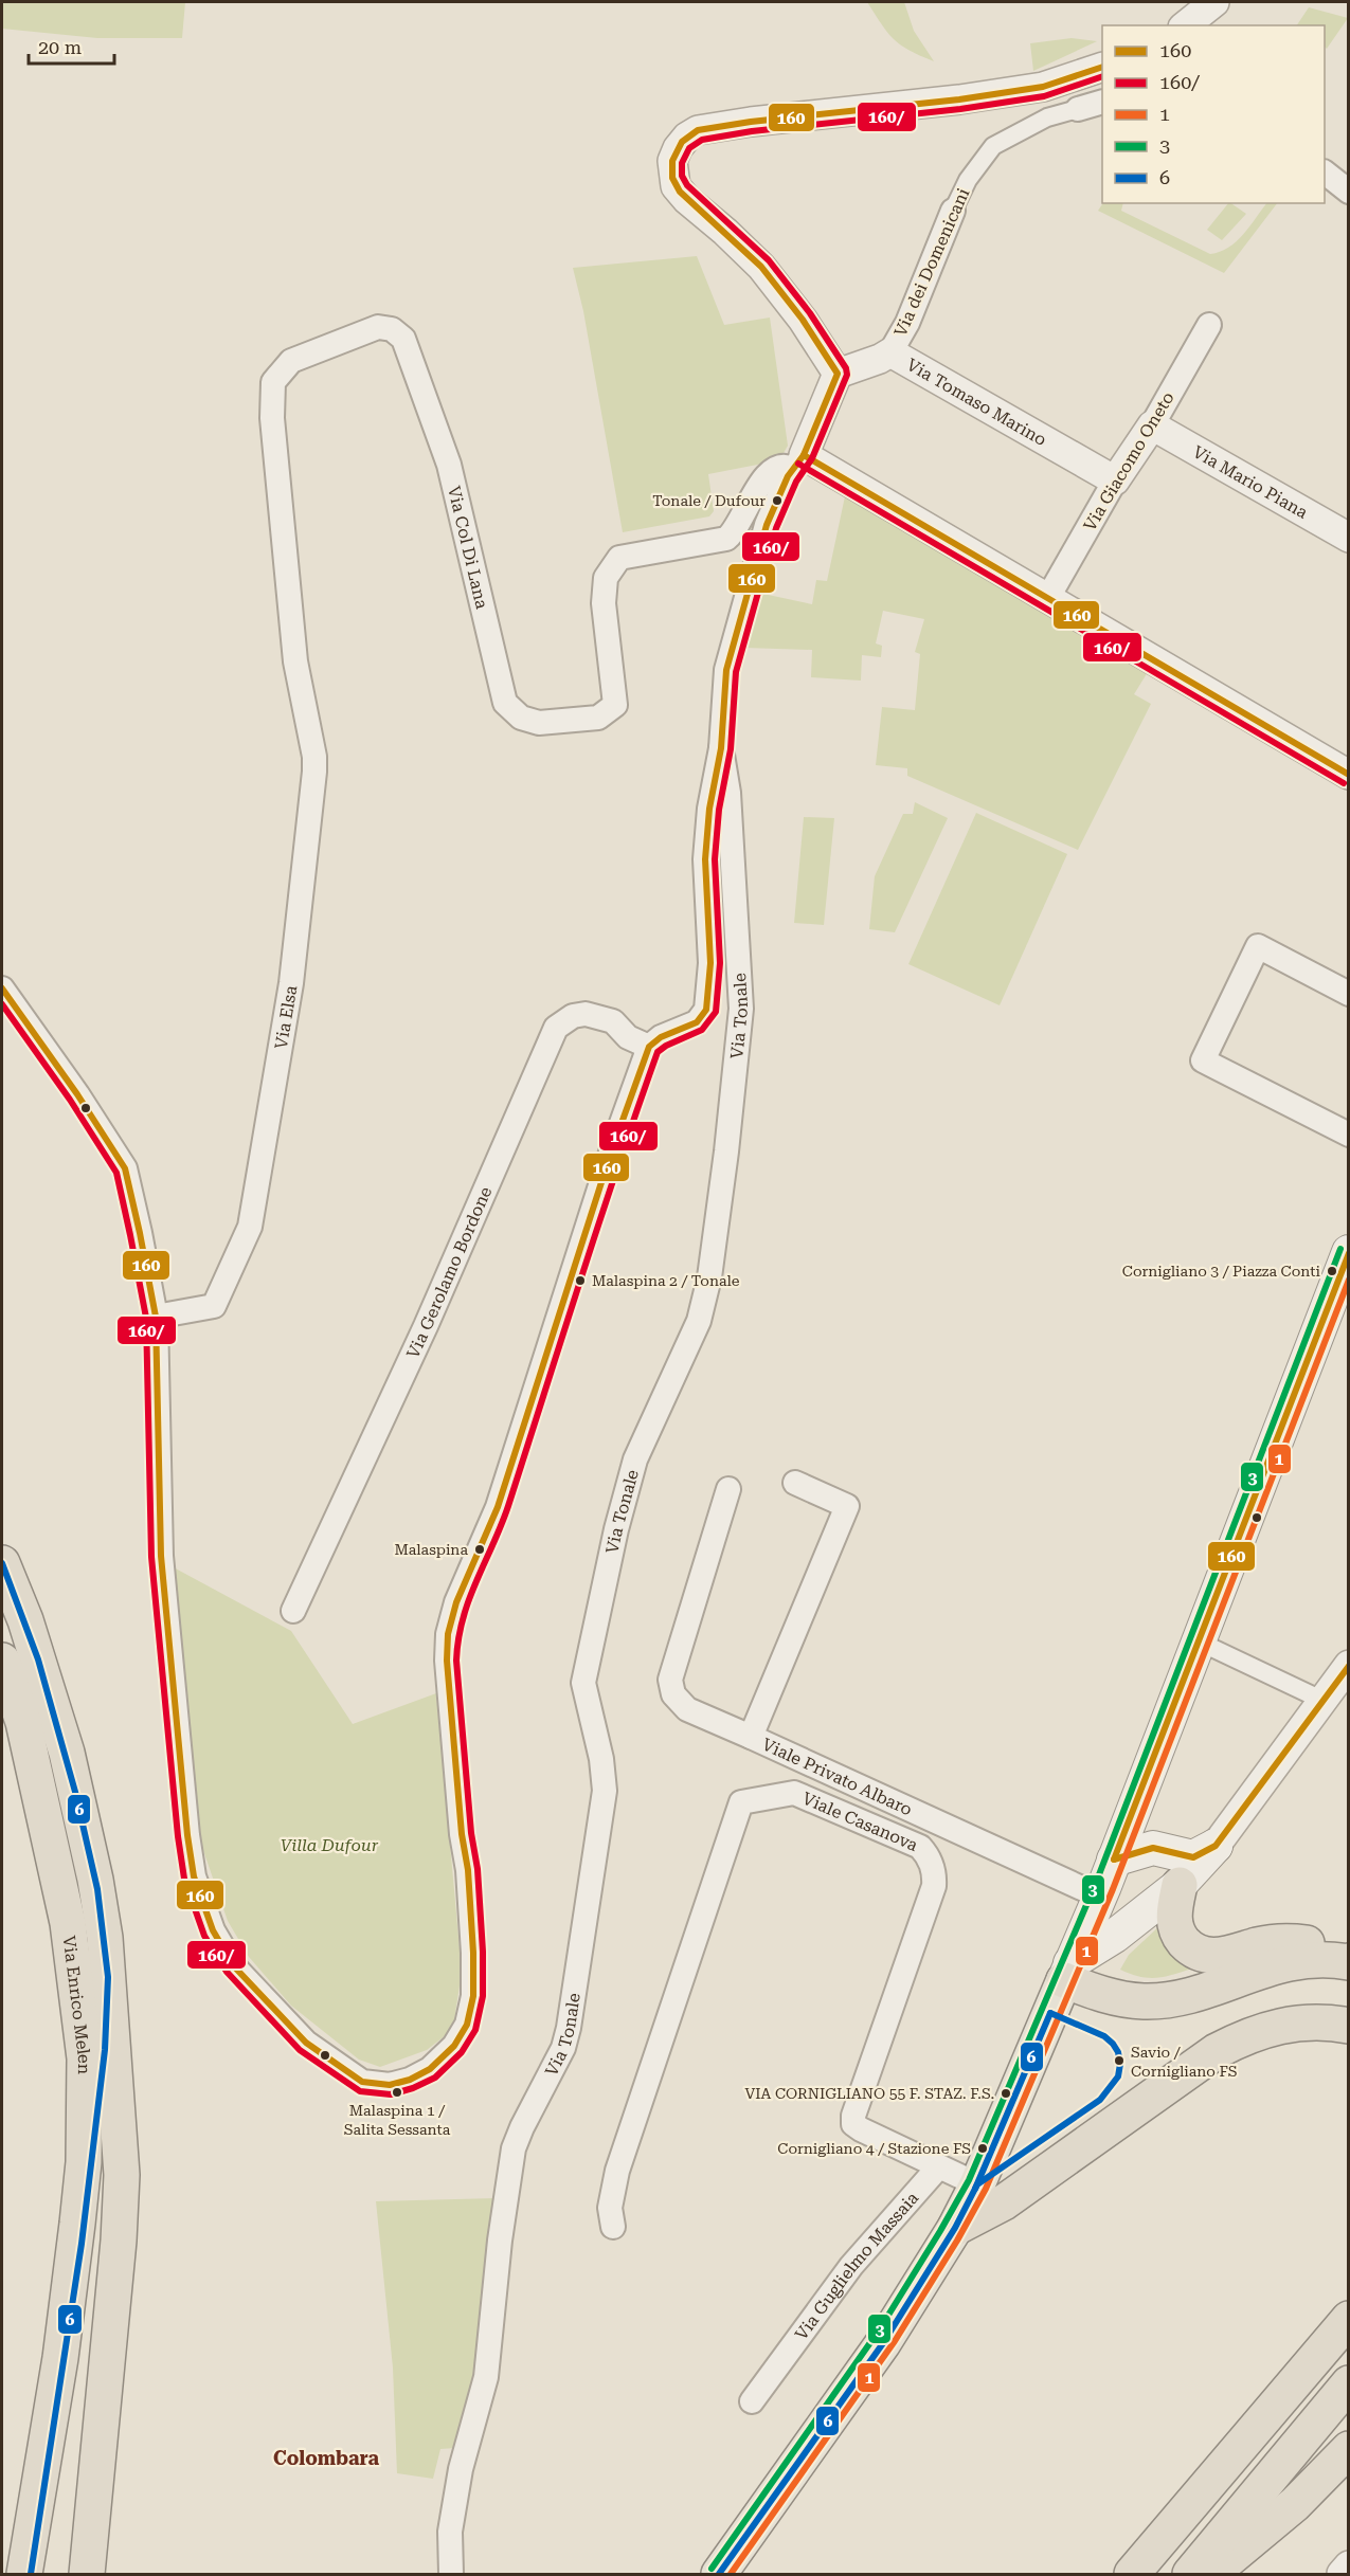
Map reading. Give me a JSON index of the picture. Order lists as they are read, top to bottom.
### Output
{
  "streets": {
    "highway": ["Via Enrico Melen"],
    "street": [
      "Via dei Domenicani",
      "Via Tomaso Marino",
      "Via Giacomo Oneto",
      "Via Mario Piana",
      "Via Col Di Lana",
      "Via Tonale",
      "Via Elsa",
      "Via Gerolamo Bordone",
      "Viale Privato Albaro",
      "Viale Casanova",
      "Via Guglielmo Massaia"
    ]
  },
  "crossings": [
    ["Via dei Domenicani", "Via Tomaso Marino"],
    ["Via Tomaso Marino", "Via Giacomo Oneto"],
    ["Via Giacomo Oneto", "Via Mario Piana"],
    ["Via Col Di Lana", "Via Tonale"],
    ["Via Col Di Lana", "Via Elsa"],
    ["Viale Casanova", "Via Guglielmo Massaia"]
  ],
  "districts": ["Colombara"],
  "parks": ["Villa Dufour"],
  "places": [
    "Tonale / Dufour",
    "Cornigliano 3 / Piazza Conti",
    "Malaspina 2 / Tonale",
    "Malaspina",
    "Savio / Cornigliano FS",
    "Malaspina 1 / Salita Sessanta",
    "VIA CORNIGLIANO 55 F. STAZ. F.S.",
    "Cornigliano 4 / Stazione FS"
  ],
  "lines": [
    "transit line 160",
    "transit line 160/",
    "transit line 3",
    "transit line 1",
    "transit line 6"
  ],
  "legend": [
    "160",
    "160/",
    "1",
    "3",
    "6"
  ],
  "scale_bar": "20 m"
}
